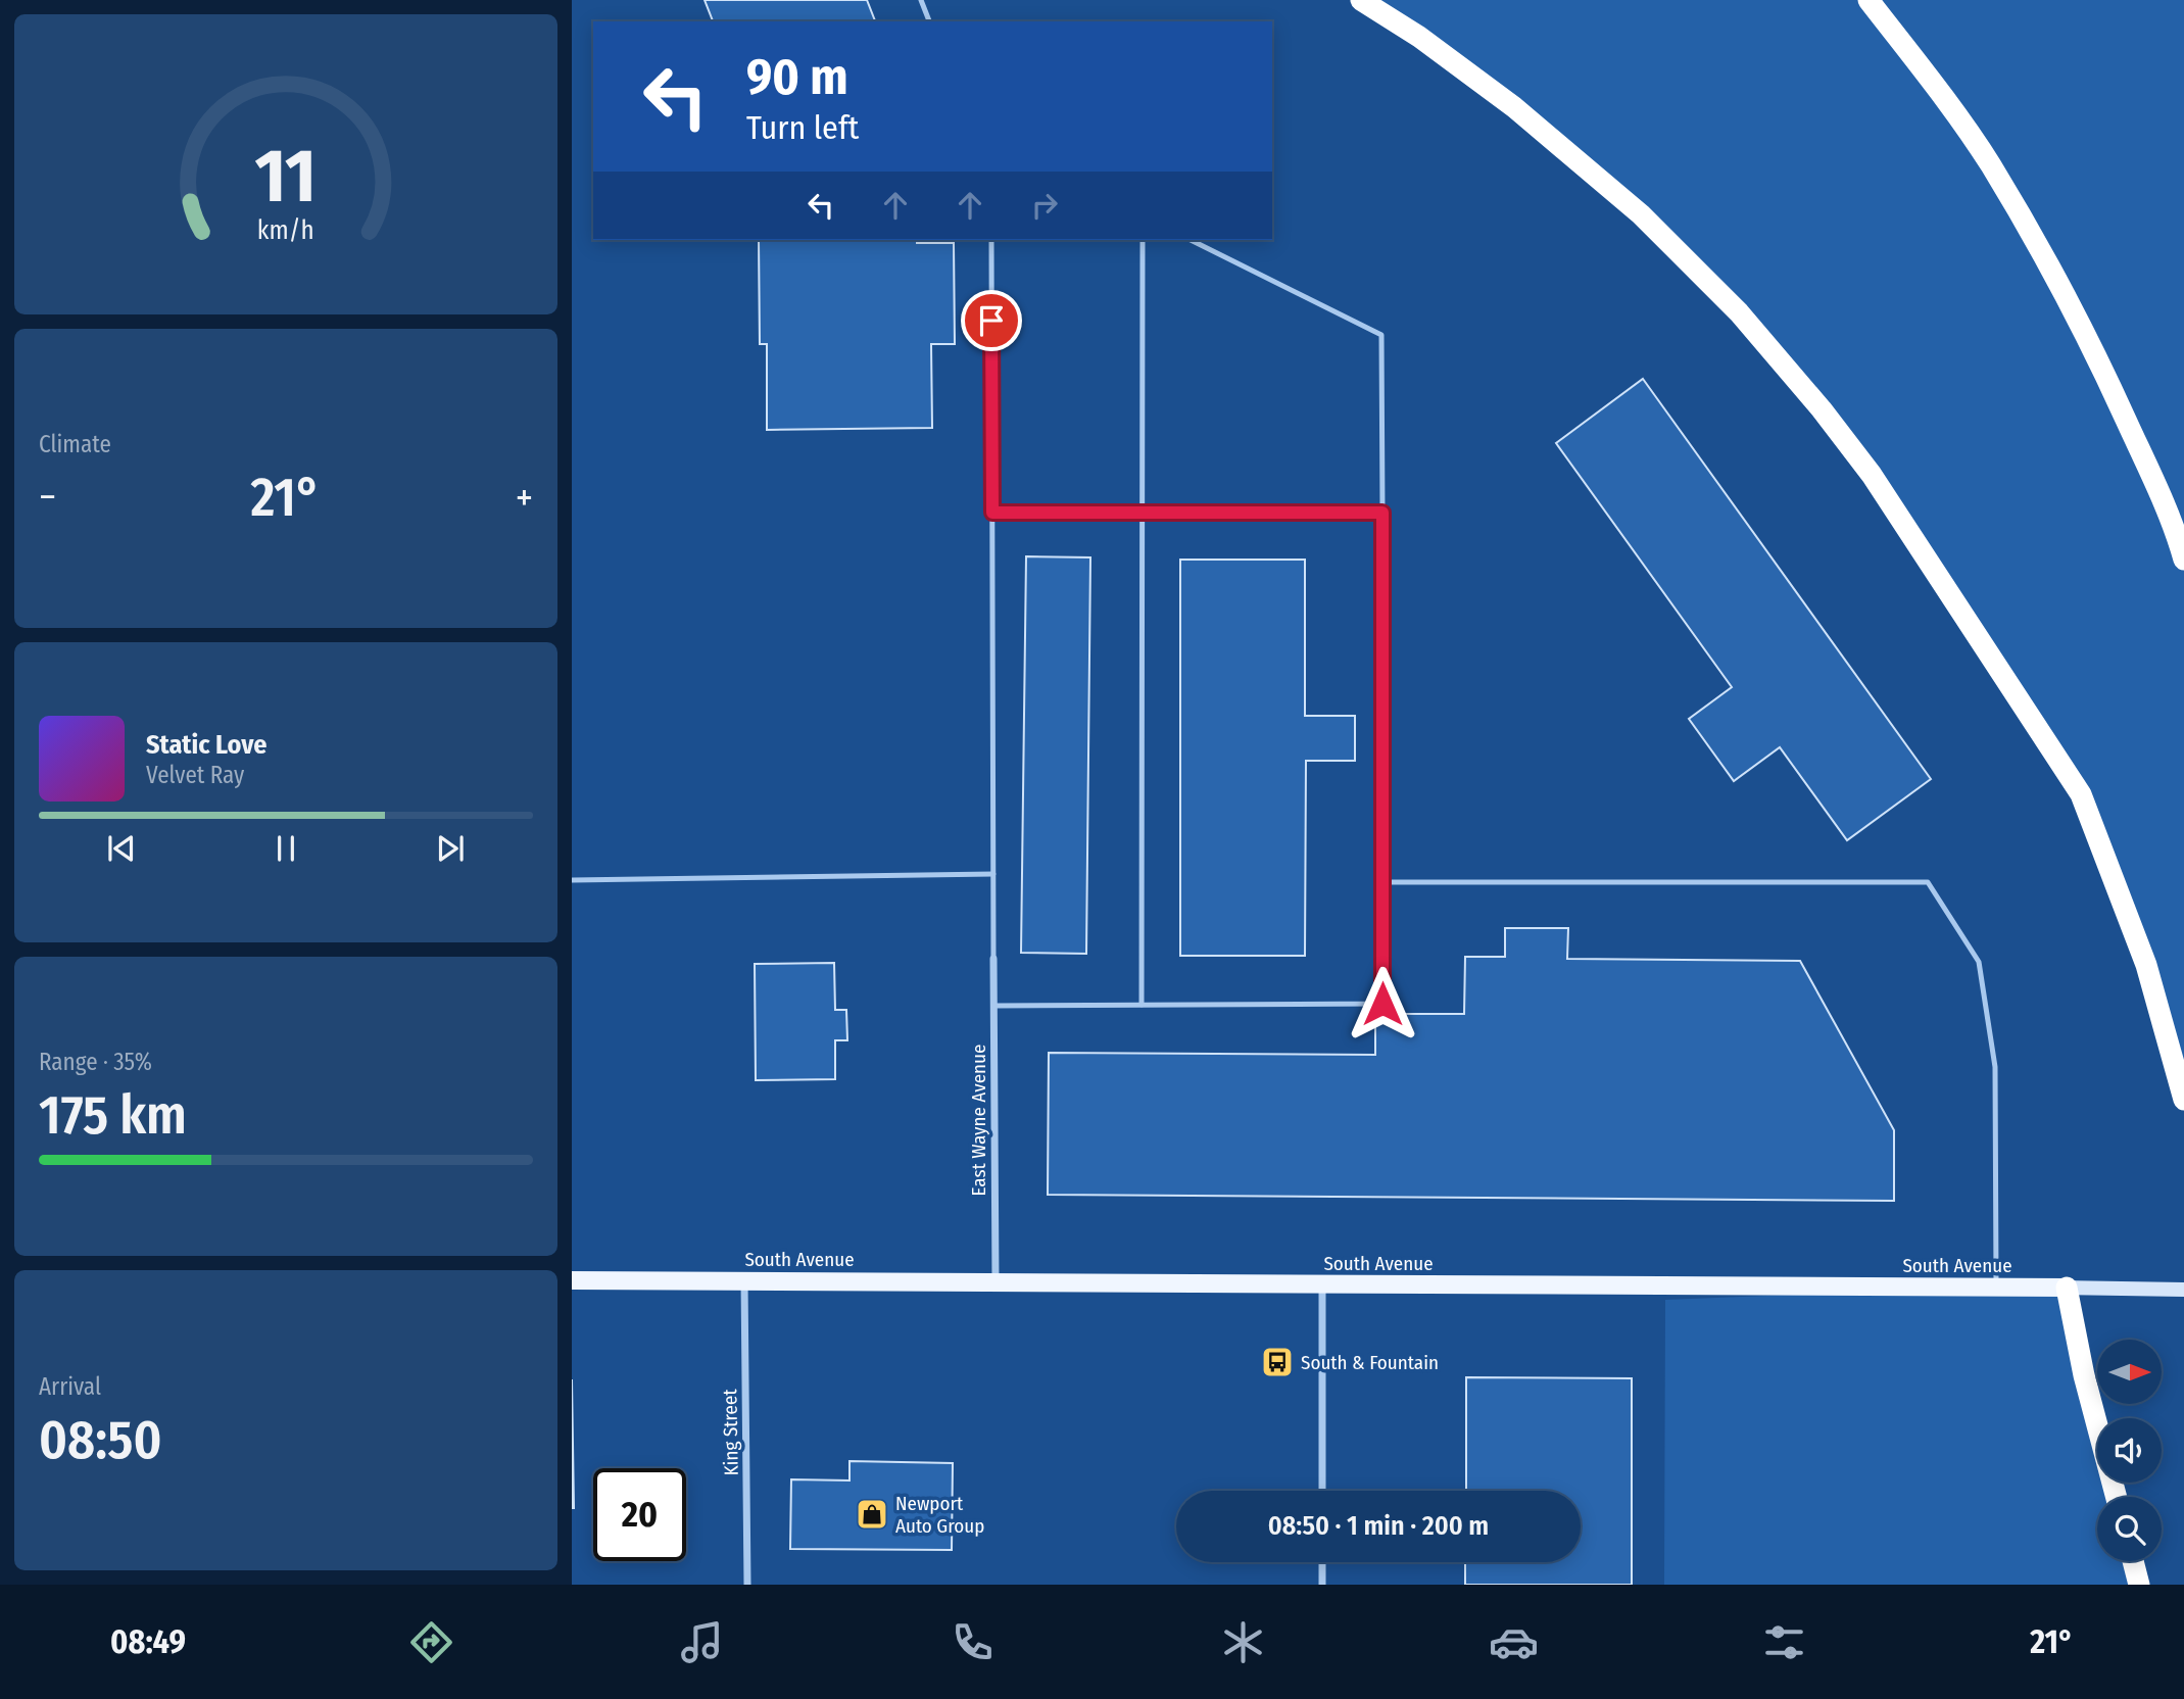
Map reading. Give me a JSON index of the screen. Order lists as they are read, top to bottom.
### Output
{
  "streets": {
    "main road": ["South Avenue"],
    "street": ["East Wayne Avenue", "King Street"]
  },
  "crossings": [
    ["East Wayne Avenue", "South Avenue"],
    ["South Avenue", "King Street"]
  ],
  "places": {
    "bus stop": ["South & Fountain"],
    "shop": ["Newport Auto Group"]
  },
  "north": "right",
  "page": {
    "turn": ["90 m", "Turn left"],
    "tile": [
      "Climate",
      ["Range · 35%", "175 km"],
      ["Arrival", "08:50"]
    ],
    "heat": ["−", "21°", "+"],
    "song": ["Static Love", "Velvet Ray"],
    "limit": "20",
    "trip": "08:50 · 1 min · 200 m",
    "tabs": ["08:49", "21°"],
    "gauge": ["11", "km/h"]
  }
}
